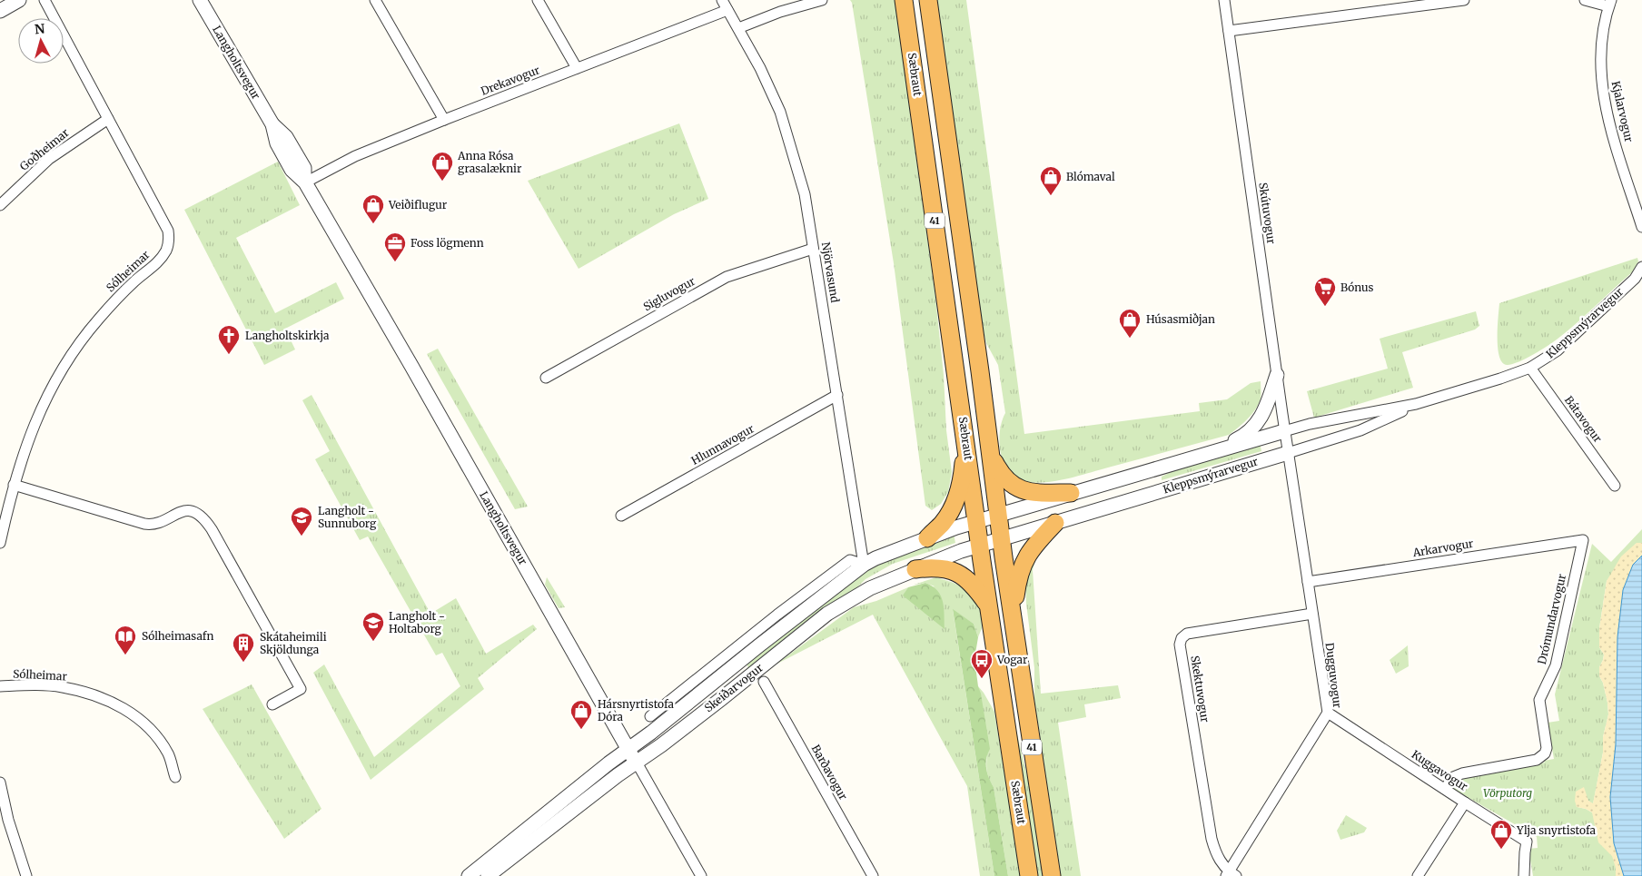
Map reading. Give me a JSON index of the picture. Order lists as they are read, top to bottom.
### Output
{
  "streets": {
    "highway": ["Sæbraut", "41"],
    "street": [
      "Langholtsvegur",
      "Drekavogur",
      "Kjalarvogur",
      "Goðheimar",
      "Skútuvogur",
      "Sólheimar",
      "Njörvasund",
      "Sigluvogur",
      "Kleppsmýrarvegur",
      "Bátavogur",
      "Hlunnavogur",
      "Arkarvogur",
      "Drómundarvogur",
      "Dugguvogur",
      "Skeiðarvogur",
      "Skektuvogur",
      "Kuggavogur",
      "Barðavogur"
    ]
  },
  "crossings": [
    ["Langholtsvegur", "Drekavogur"],
    ["Langholtsvegur", "Skeiðarvogur"],
    ["Sæbraut", "Kleppsmýrarvegur"],
    ["Sæbraut", "Skeiðarvogur"],
    ["Drekavogur", "Njörvasund"],
    ["Goðheimar", "Sólheimar"],
    ["Skútuvogur", "Kleppsmýrarvegur"],
    ["Skútuvogur", "Dugguvogur"],
    ["Njörvasund", "Sigluvogur"],
    ["Njörvasund", "Hlunnavogur"],
    ["Njörvasund", "Skeiðarvogur"],
    ["Kleppsmýrarvegur", "Bátavogur"],
    ["Kleppsmýrarvegur", "Dugguvogur"],
    ["Kleppsmýrarvegur", "Skeiðarvogur"],
    ["Arkarvogur", "Drómundarvogur"],
    ["Arkarvogur", "Dugguvogur"],
    ["Drómundarvogur", "Kuggavogur"],
    ["Dugguvogur", "Skektuvogur"],
    ["Dugguvogur", "Kuggavogur"]
  ],
  "parks": ["Vörputorg"],
  "places": {
    "shop": [
      "Anna Rósa grasalæknir",
      "Blómaval",
      "Veiðiflugur",
      "Húsasmiðjan",
      "Hársnyrtistofa Dóra",
      "Ylja snyrtistofa"
    ],
    "office": ["Foss lögmenn"],
    "supermarket": ["Bónus"],
    "church": ["Langholtskirkja"],
    "school or university": ["Langholt - Sunnuborg", "Langholt - Holtaborg"],
    "library": ["Sólheimasafn"],
    "building": ["Skátaheimili Skjöldunga"],
    "bus stop": ["Vogar"]
  },
  "north": "top"
}
